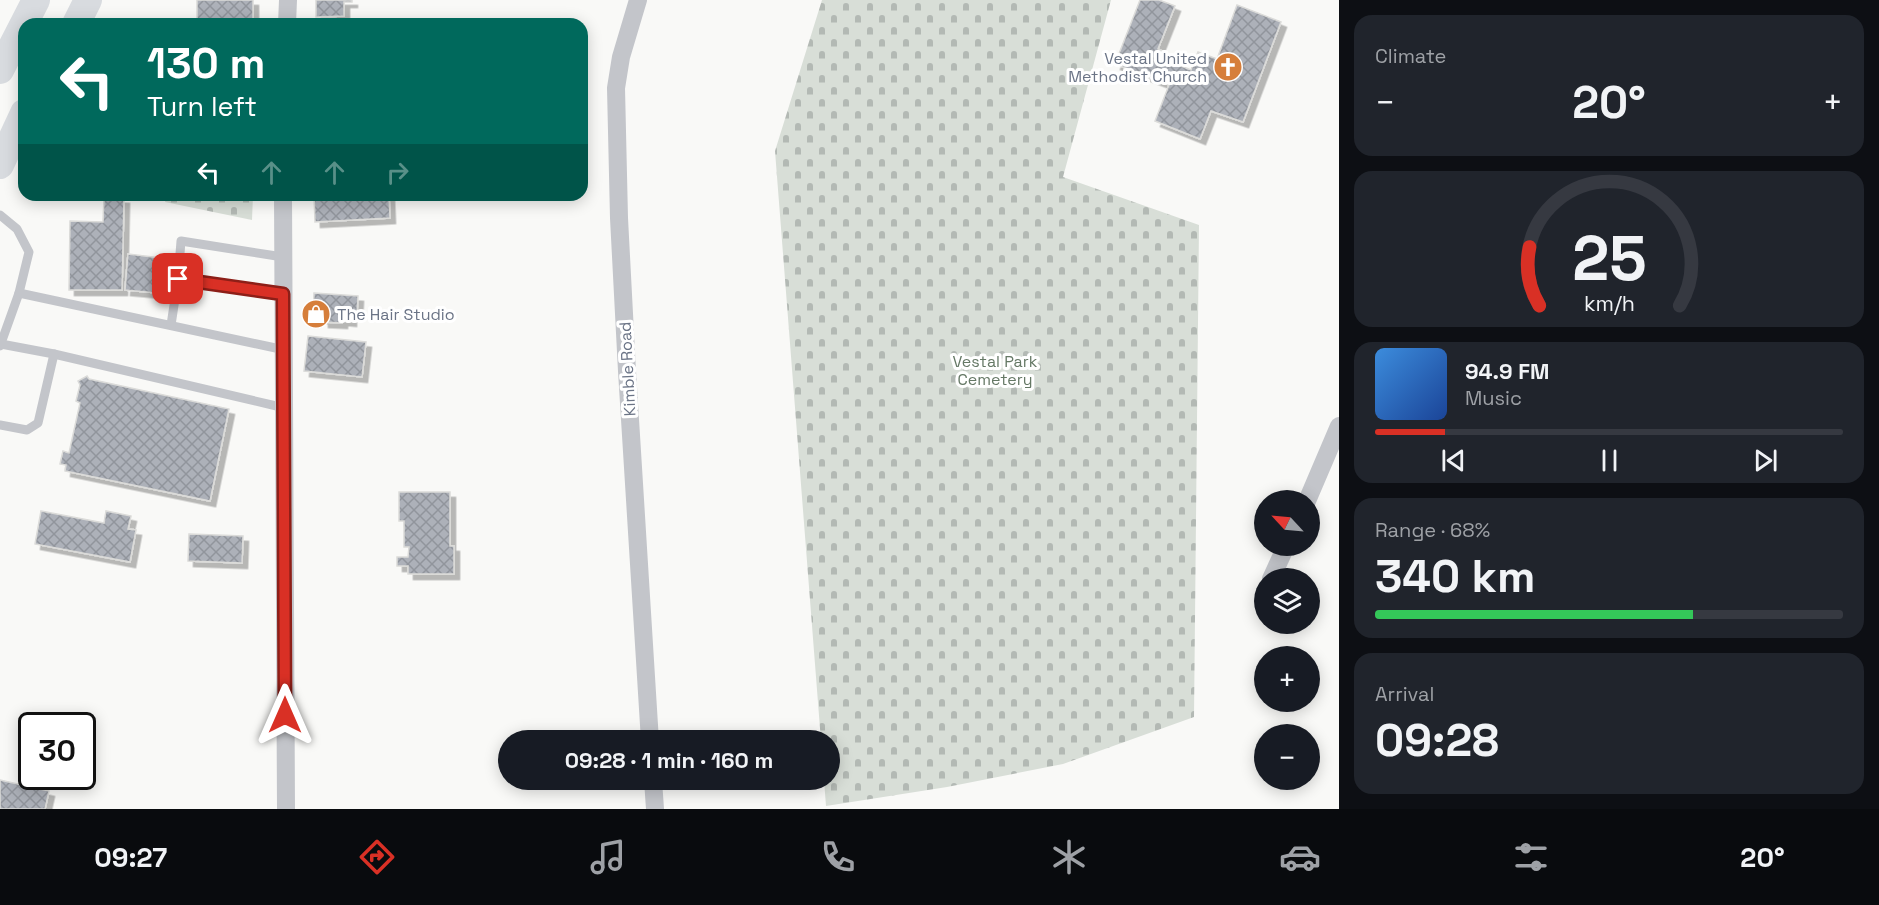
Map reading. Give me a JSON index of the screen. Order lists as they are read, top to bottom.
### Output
{
  "streets": {
    "street": ["Kimble Road"]
  },
  "parks": ["Vestal Park Cemetery"],
  "places": {
    "church": ["Vestal United Methodist Church"],
    "shop": ["The Hair Studio"]
  },
  "north": "top left",
  "page": {
    "tile": [
      "Climate",
      ["Range · 68%", "340 km"],
      ["Arrival", "09:28"]
    ],
    "turn": ["130 m", "Turn left"],
    "heat": ["−", "20°", "+"],
    "song": ["94.9 FM", "Music"],
    "map_buttons": ["+", "−"],
    "limit": "30",
    "trip": "09:28 · 1 min · 160 m",
    "tabs": ["09:27", "20°"],
    "gauge": ["25", "km/h"]
  }
}
